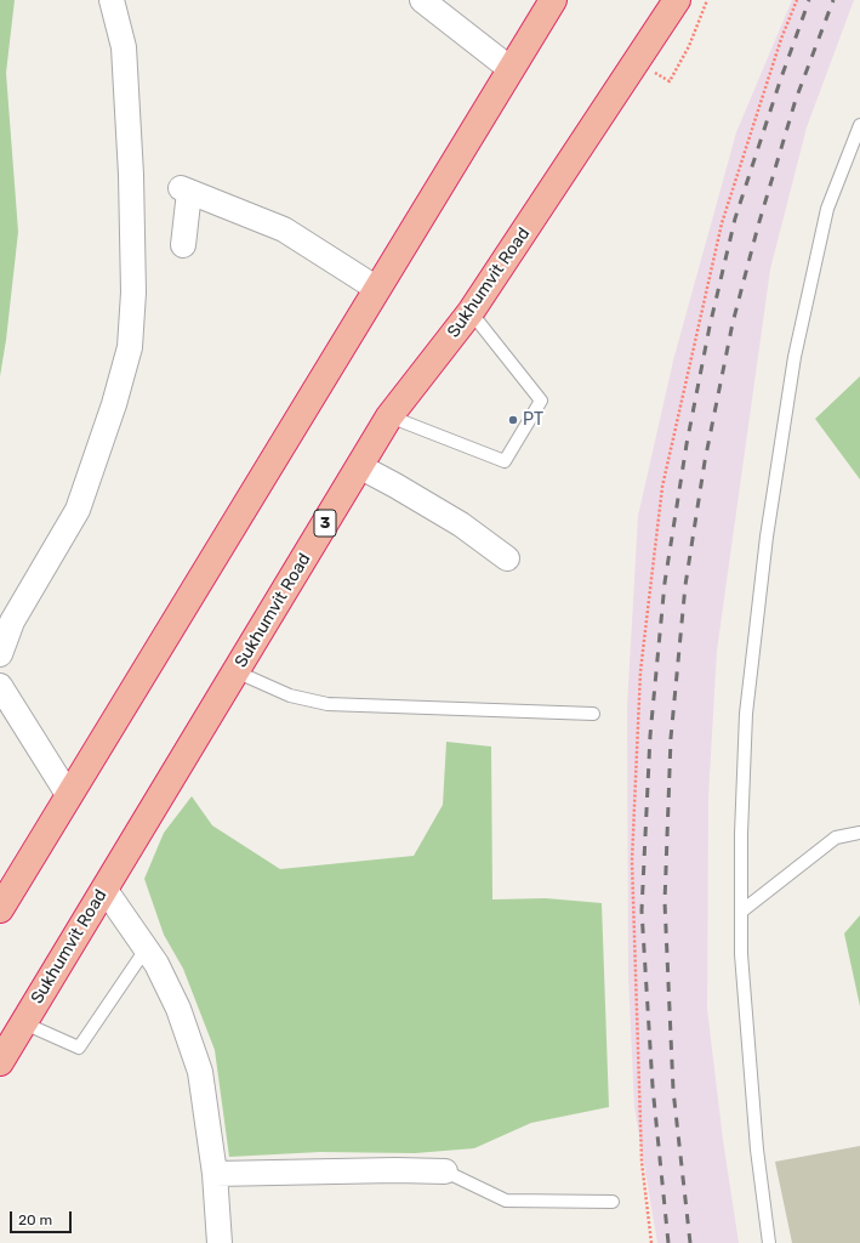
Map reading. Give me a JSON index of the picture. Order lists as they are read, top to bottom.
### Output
{
  "streets": {
    "highway": ["Sukhumvit Road", "3"]
  },
  "places": ["PT"],
  "scale_bar": "20 m"
}
